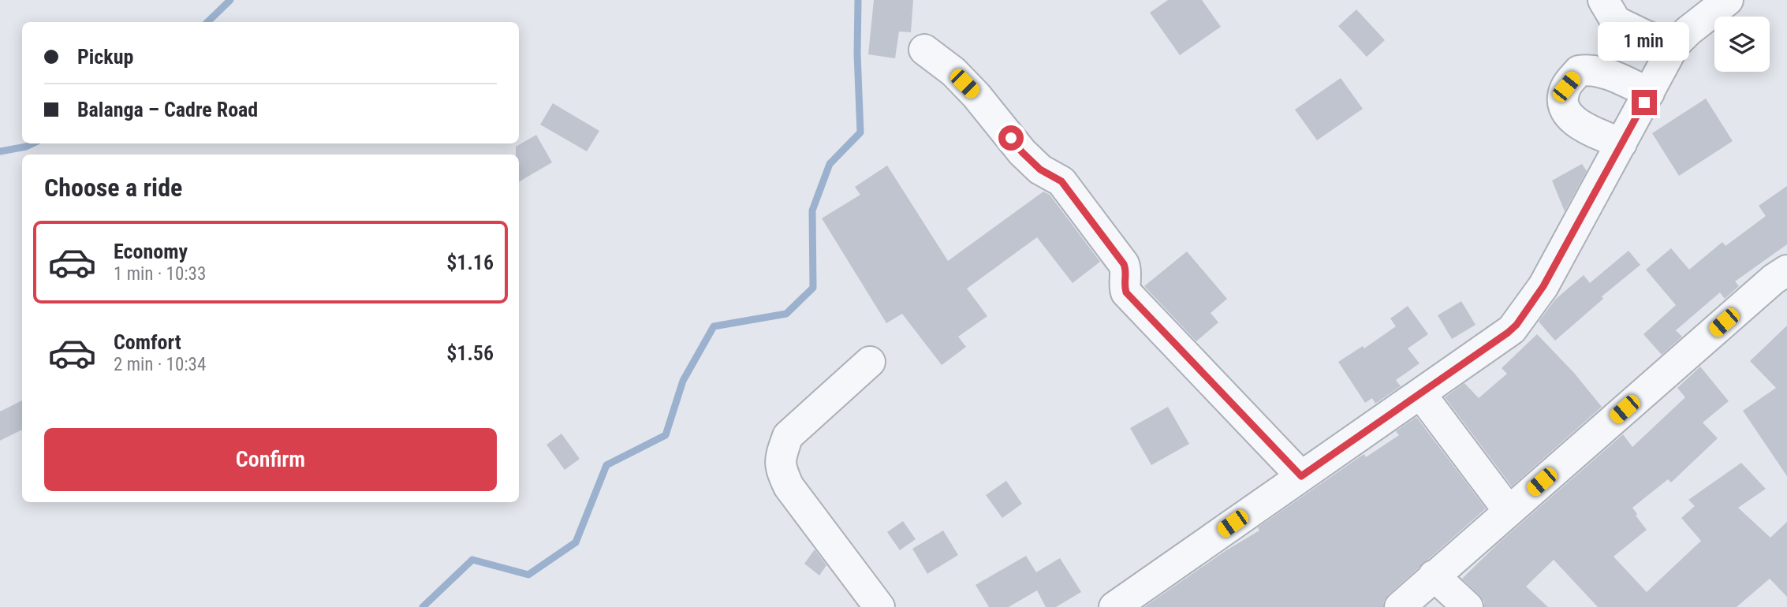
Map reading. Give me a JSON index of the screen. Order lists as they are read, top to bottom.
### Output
{
  "page": {
    "bubble": "1 min",
    "banner": ["Pickup", "Balanga – Cadre Road"],
    "heading": "Choose a ride",
    "list": [
      {
        "name": "Economy",
        "note": "1 min · 10:33",
        "value": "$1.16"
      },
      {
        "name": "Comfort",
        "note": "2 min · 10:34",
        "value": "$1.56"
      }
    ],
    "buttons": "Confirm"
  }
}
